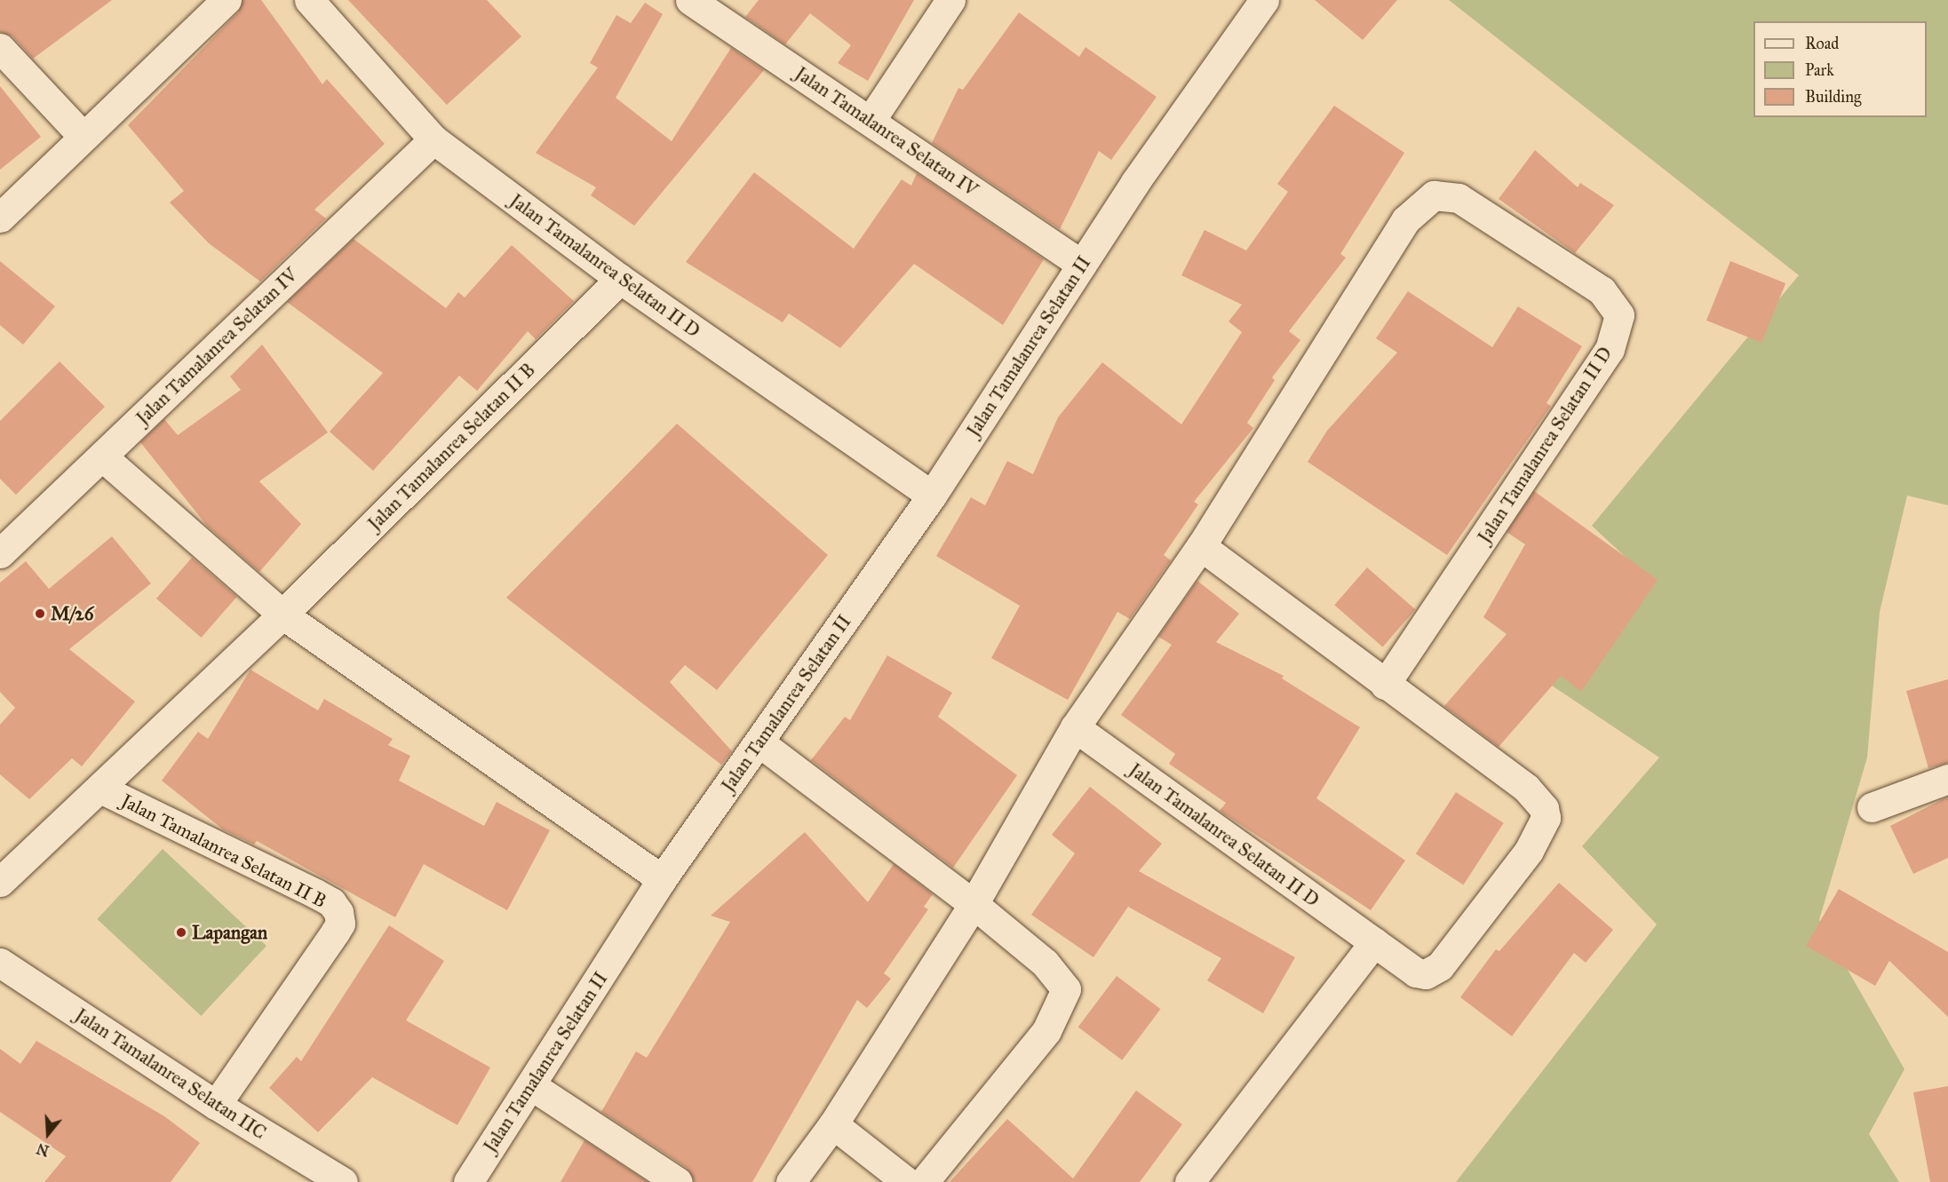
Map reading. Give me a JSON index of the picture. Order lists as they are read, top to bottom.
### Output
{
  "streets": {
    "street": [
      "Jalan Tamalanrea Selatan IV",
      "Jalan Tamalanrea Selatan II D",
      "Jalan Tamalanrea Selatan II",
      "Jalan Tamalanrea Selatan II B",
      "Jalan Tamalanrea Selatan IIC"
    ]
  },
  "crossings": [
    ["Jalan Tamalanrea Selatan IV", "Jalan Tamalanrea Selatan II D"],
    ["Jalan Tamalanrea Selatan IV", "Jalan Tamalanrea Selatan II"],
    ["Jalan Tamalanrea Selatan II D", "Jalan Tamalanrea Selatan II"],
    ["Jalan Tamalanrea Selatan II D", "Jalan Tamalanrea Selatan II B"],
    ["Jalan Tamalanrea Selatan II B", "Jalan Tamalanrea Selatan IIC"]
  ],
  "places": ["M/26", "Lapangan"],
  "legend": ["Road", "Park", "Building"],
  "north": "bottom"
}
